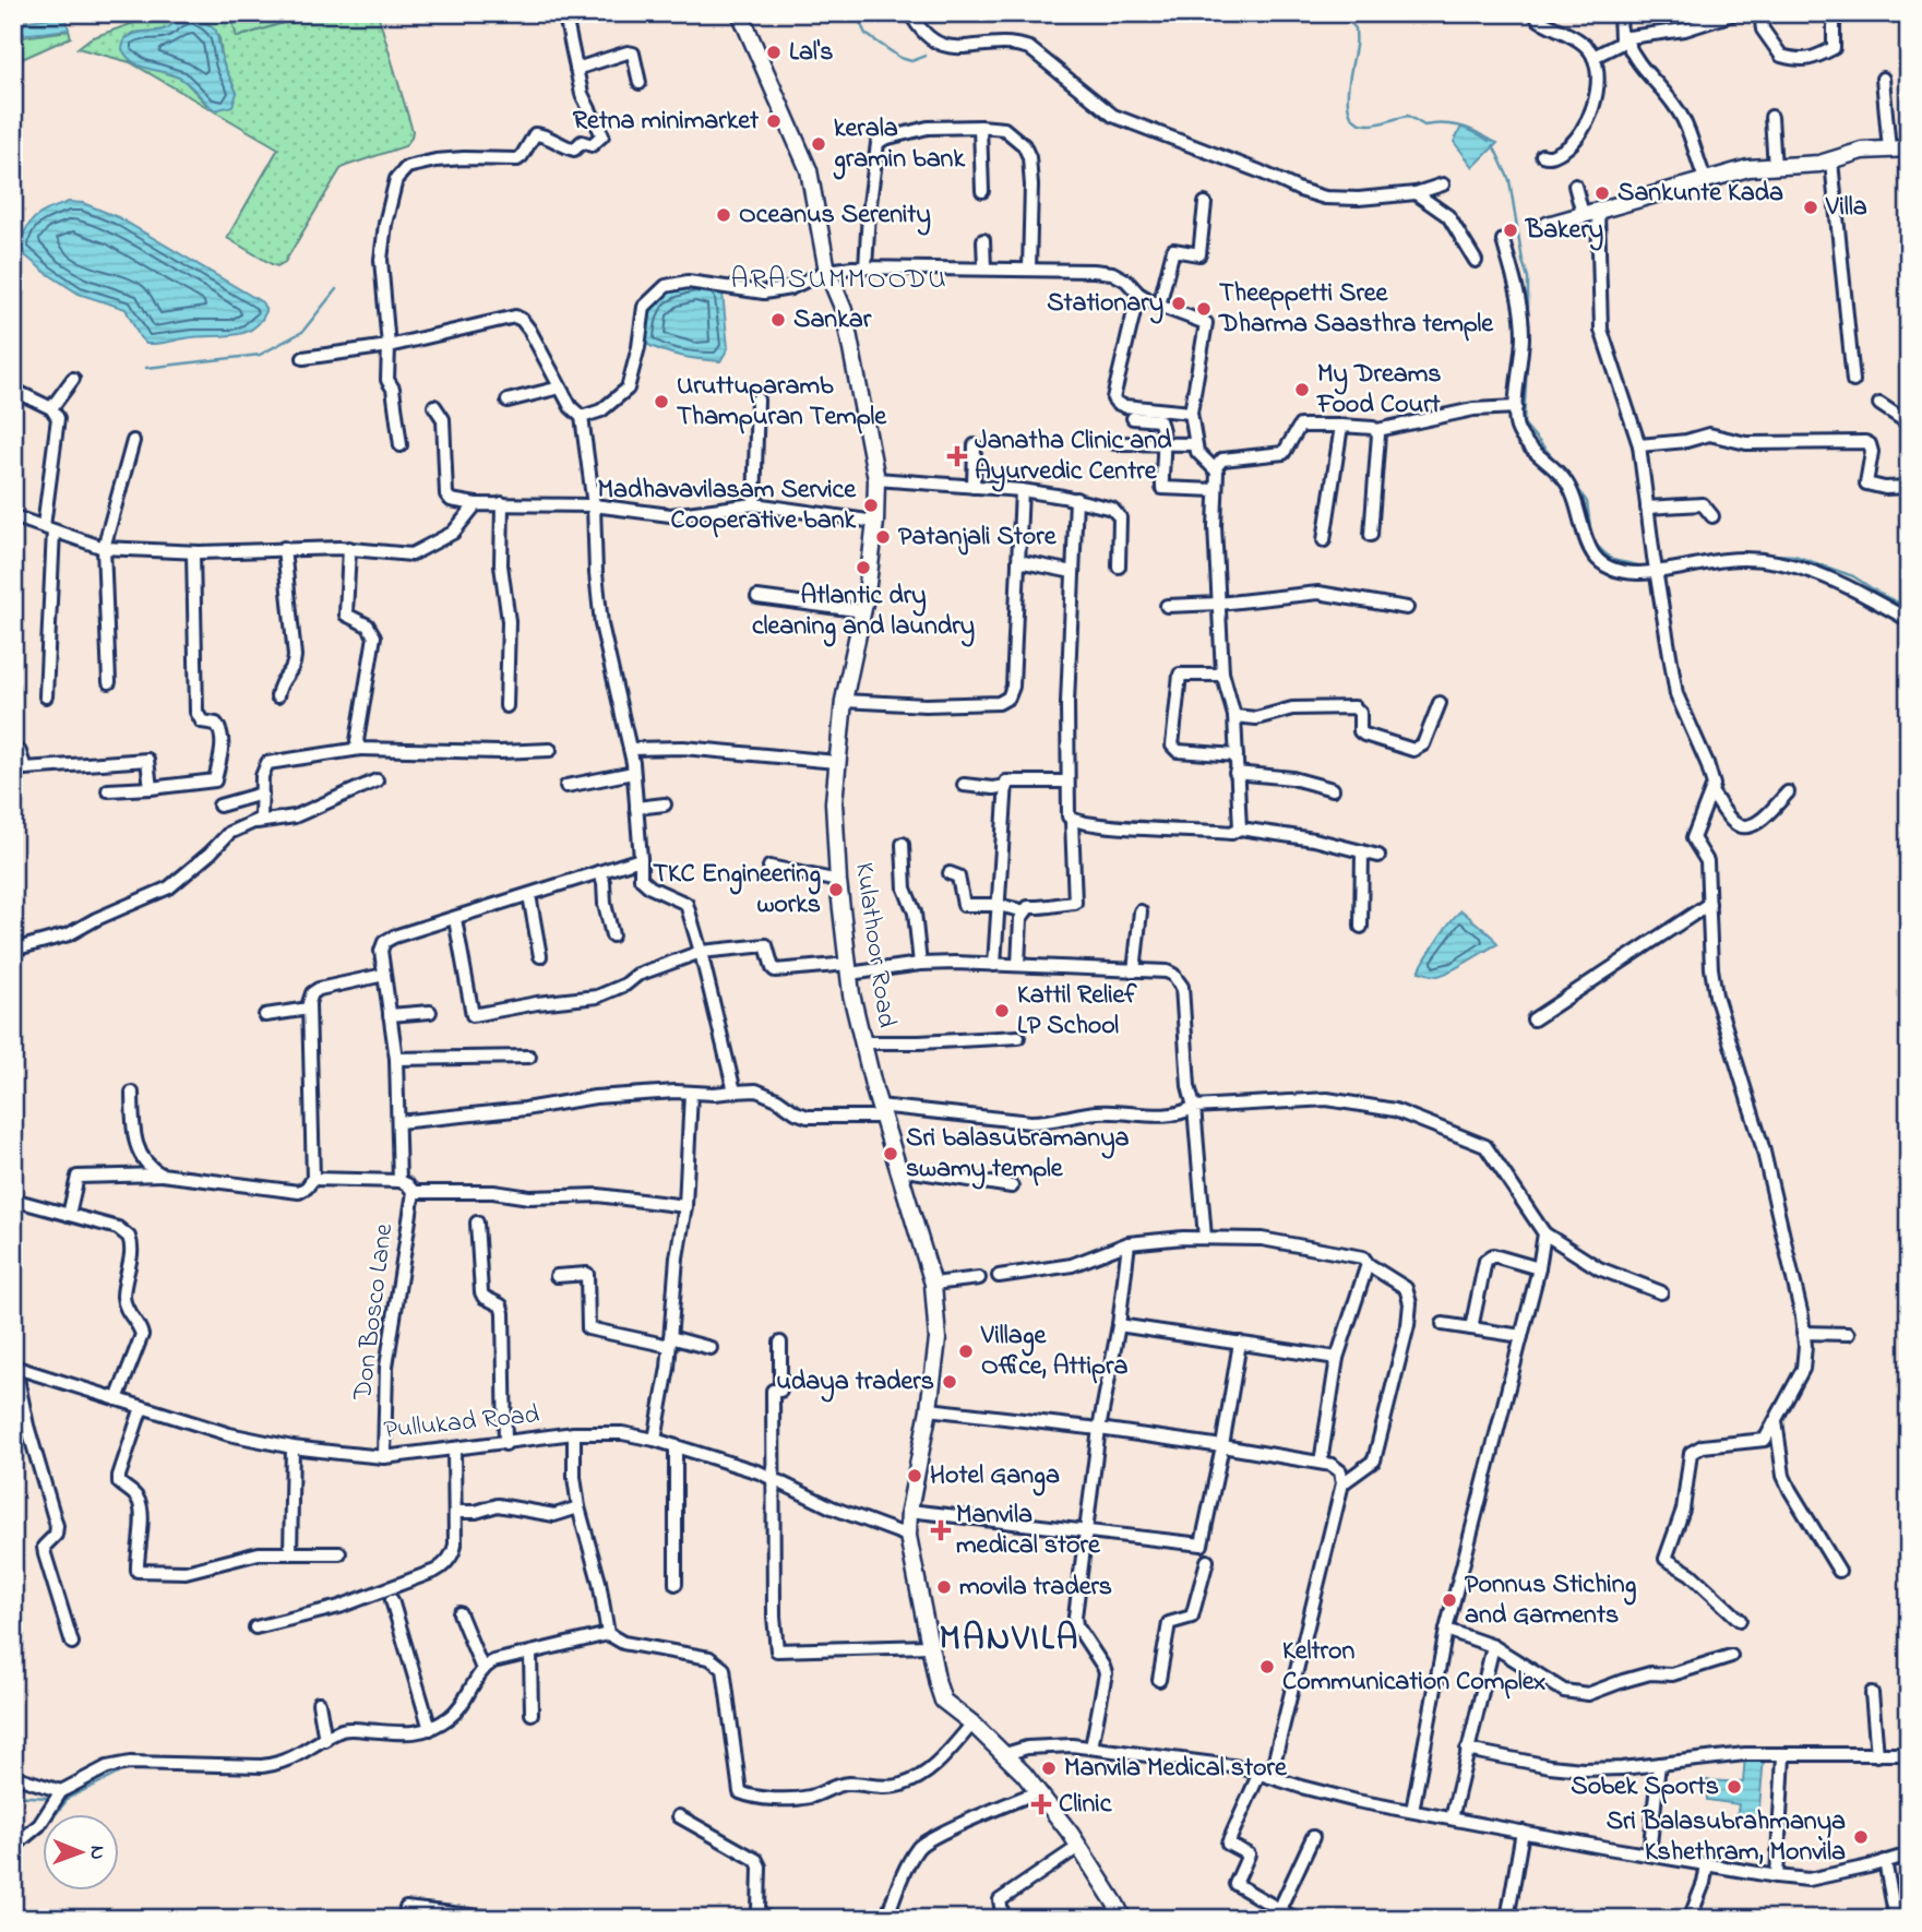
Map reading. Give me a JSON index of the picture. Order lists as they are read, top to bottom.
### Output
{
  "streets": {
    "main road": ["Kulathoor Road"],
    "street": ["Don Bosco Lane", "Pullukad Road"]
  },
  "crossings": [
    ["Kulathoor Road", "Pullukad Road"],
    ["Don Bosco Lane", "Pullukad Road"]
  ],
  "districts": ["ARASUMMOODU", "MANVILA"],
  "places": {
    "other": [
      "Lal's",
      "Retna minimarket",
      "kerala gramin bank",
      "Sankunte Kada",
      "Villa",
      "Oceanus Serenity",
      "Bakery",
      "Stationary",
      "Theeppetti Sree Dharma Saasthra temple",
      "Sankar",
      "My Dreams Food Court",
      "Uruttuparamb Thampuran Temple",
      "Madhavavilasam Service Cooperative bank",
      "Patanjali Store",
      "Atlantic dry cleaning and laundry",
      "TKC Engineering works",
      "Kattil Relief LP School",
      "Sri balasubramanya swamy temple",
      "Village Office, Attipra",
      "udaya traders",
      "Hotel Ganga",
      "movila traders",
      "Ponnus Stiching and Garments",
      "Keltron Communication Complex",
      "Manvila Medical store",
      "Sobek Sports",
      "Sri Balasubrahmanya Kshethram, Monvila"
    ],
    "health": ["Janatha Clinic and Ayurvedic Centre", "Manvila medical store", "Clinic"]
  },
  "north": "right"
}
